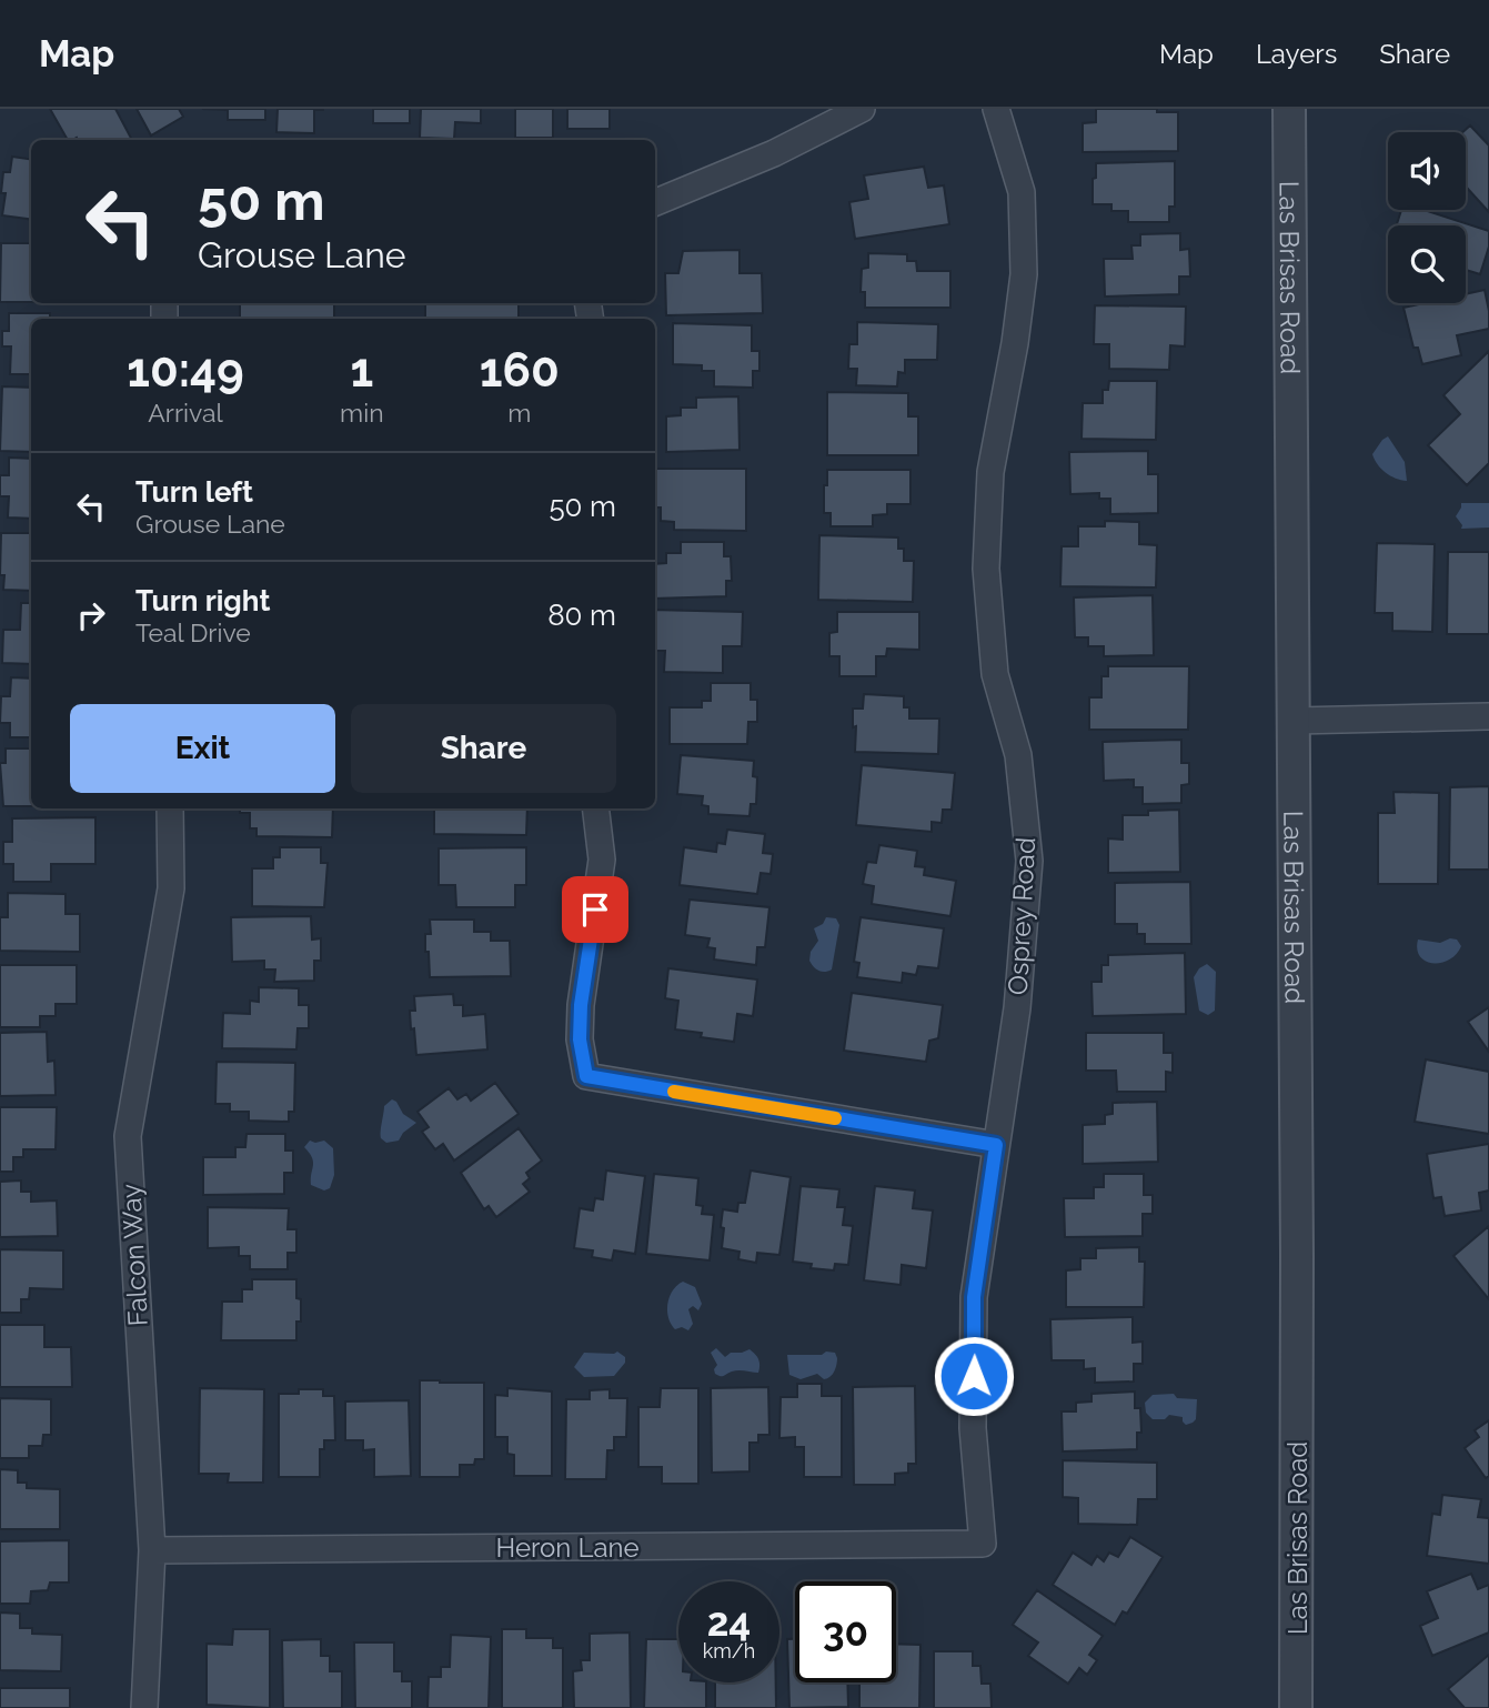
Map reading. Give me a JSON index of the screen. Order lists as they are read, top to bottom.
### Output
{
  "streets": {
    "street": [
      "Las Brisas Road",
      "Osprey Road",
      "Falcon Way",
      "Heron Lane"
    ]
  },
  "crossings": [
    ["Osprey Road", "Heron Lane"],
    ["Falcon Way", "Heron Lane"]
  ],
  "page": {
    "header": "Map",
    "nav": ["Map", "Layers", "Share"],
    "turn": ["50 m", "Grouse Lane"],
    "eta": [
      "10:49",
      "Arrival",
      "1",
      "min",
      "160",
      "m"
    ],
    "list": [
      {
        "name": "Turn left",
        "note": "Grouse Lane",
        "value": "50 m"
      },
      {
        "name": "Turn right",
        "note": "Teal Drive",
        "value": "80 m"
      }
    ],
    "buttons": ["Exit", "Share"],
    "speed": "24 km/h",
    "limit": "30"
  }
}
